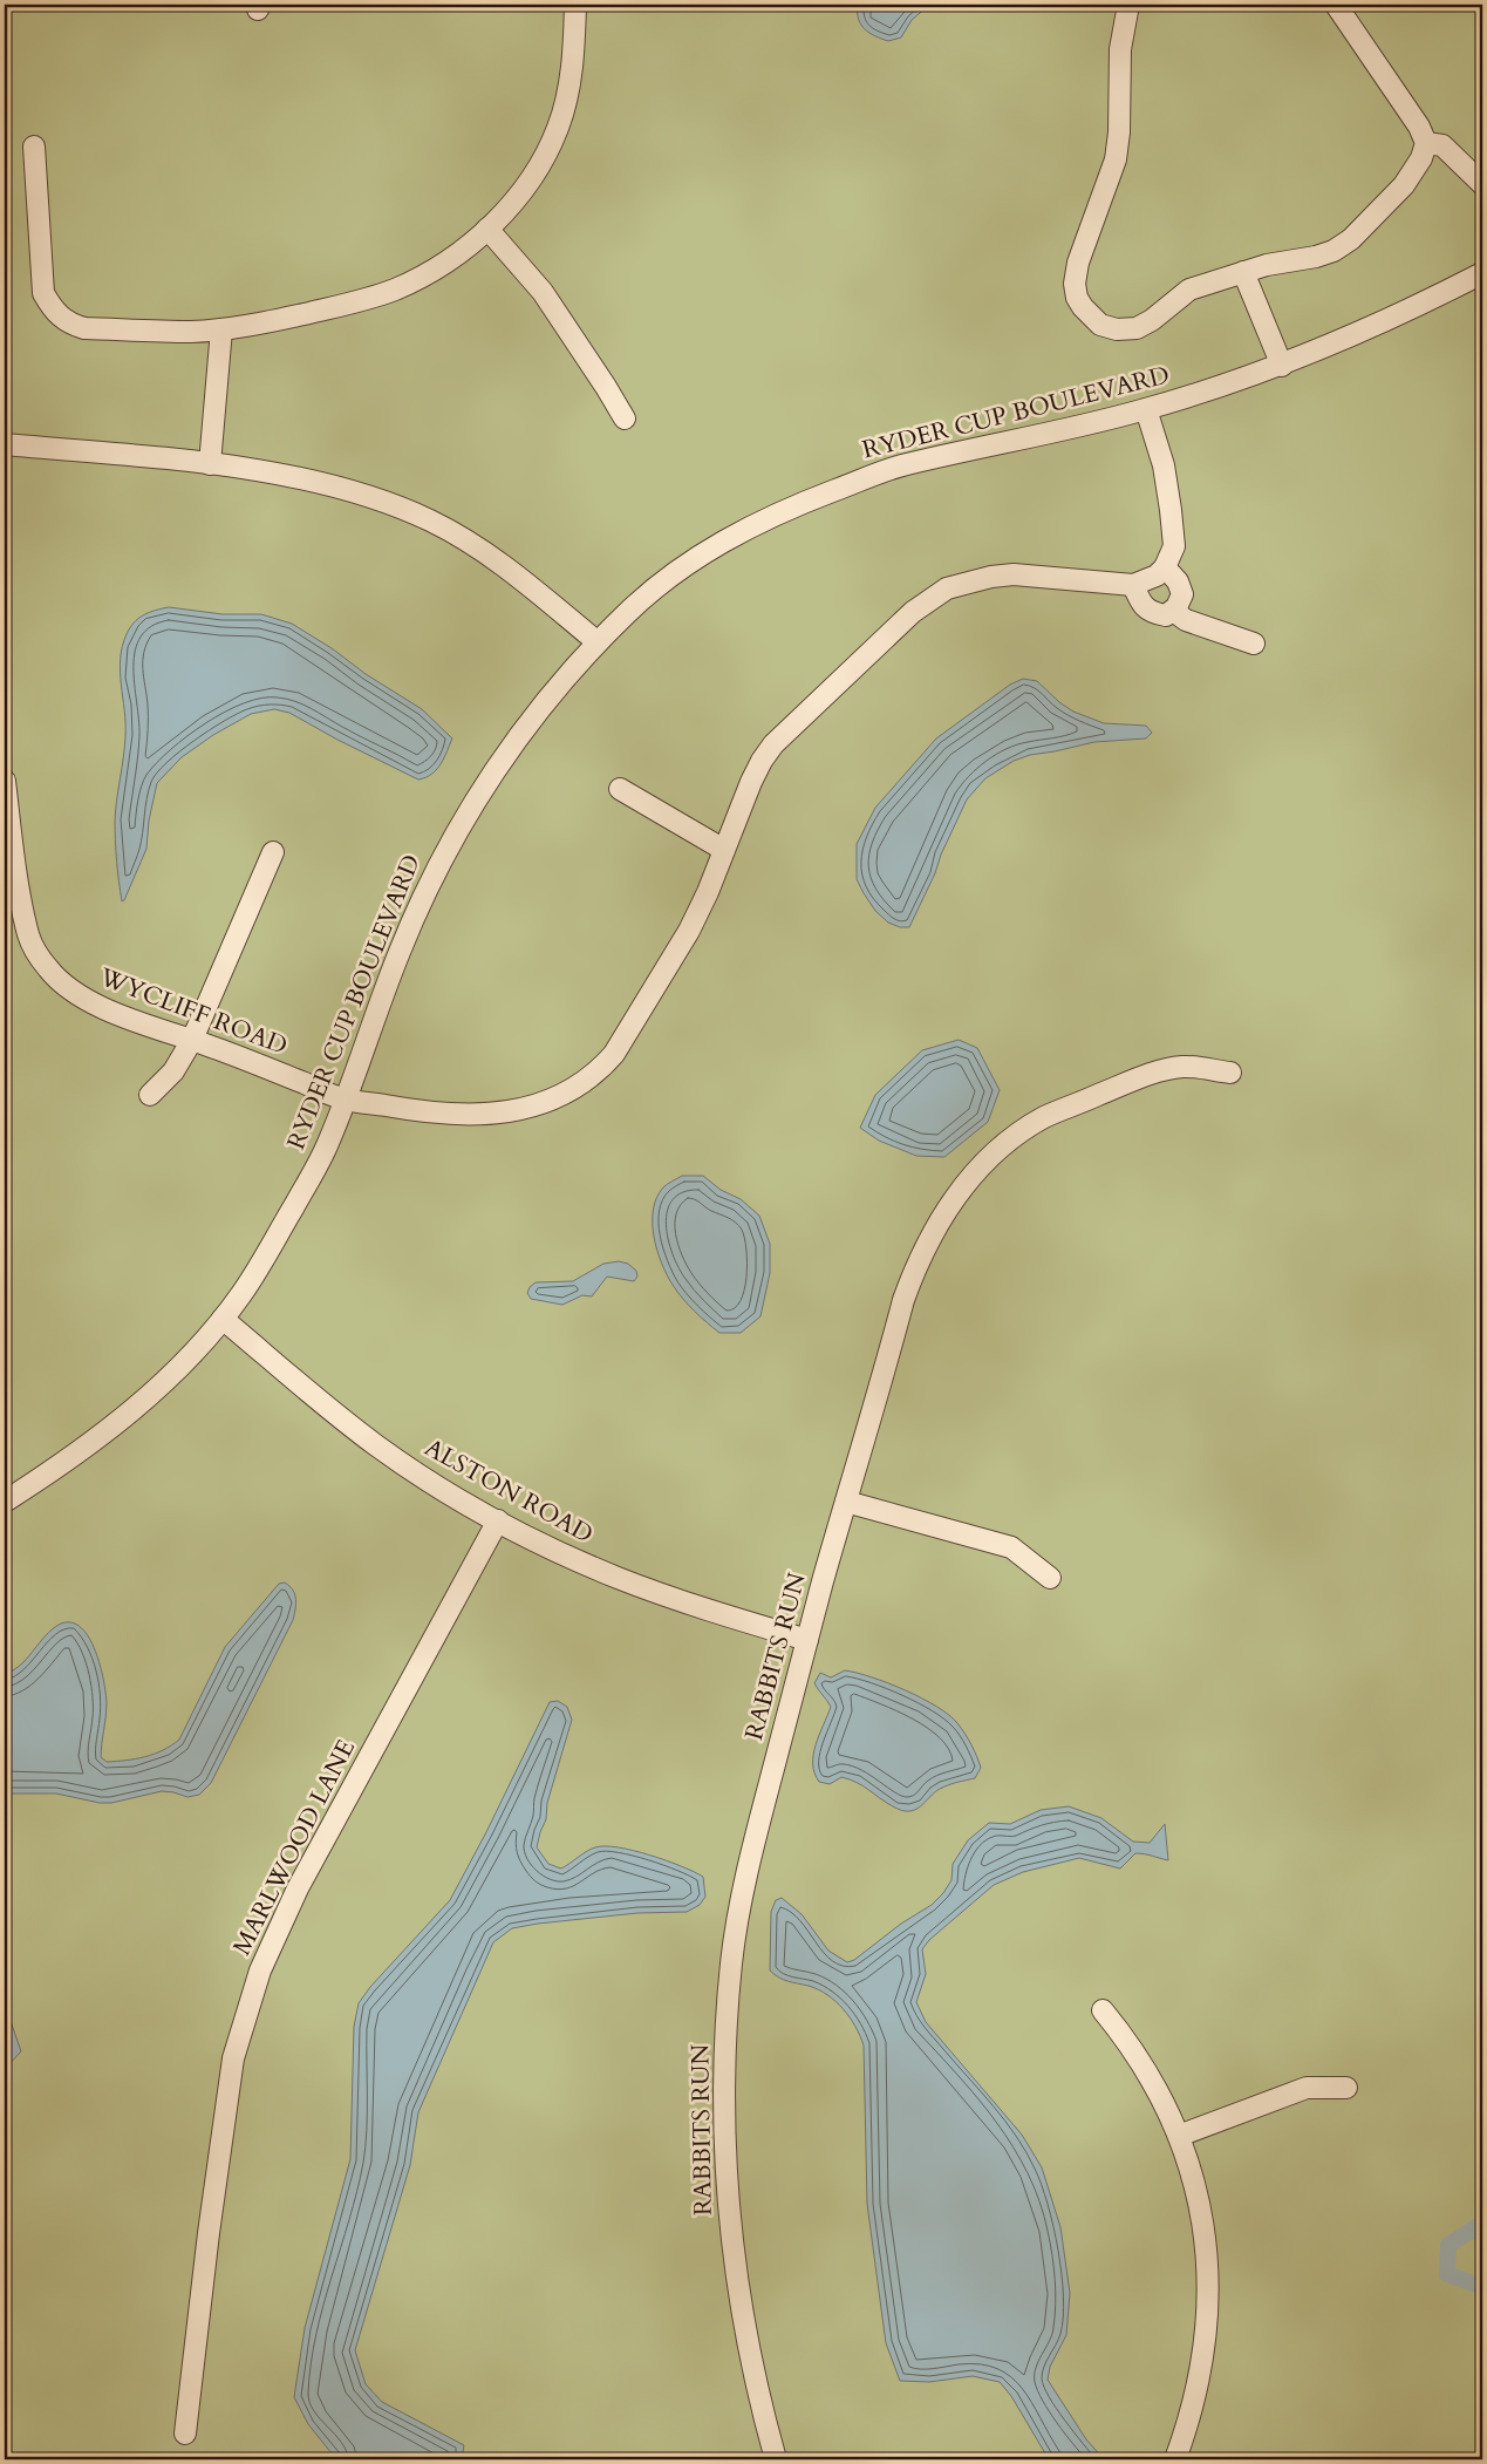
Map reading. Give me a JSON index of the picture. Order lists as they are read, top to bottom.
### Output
{
  "streets": {
    "street": [
      "RYDER CUP BOULEVARD",
      "WYCLIFF ROAD",
      "ALSTON ROAD",
      "RABBITS RUN",
      "MARLWOOD LANE"
    ]
  },
  "crossings": [
    ["RYDER CUP BOULEVARD", "WYCLIFF ROAD"],
    ["RYDER CUP BOULEVARD", "ALSTON ROAD"],
    ["ALSTON ROAD", "RABBITS RUN"],
    ["ALSTON ROAD", "MARLWOOD LANE"]
  ]
}
